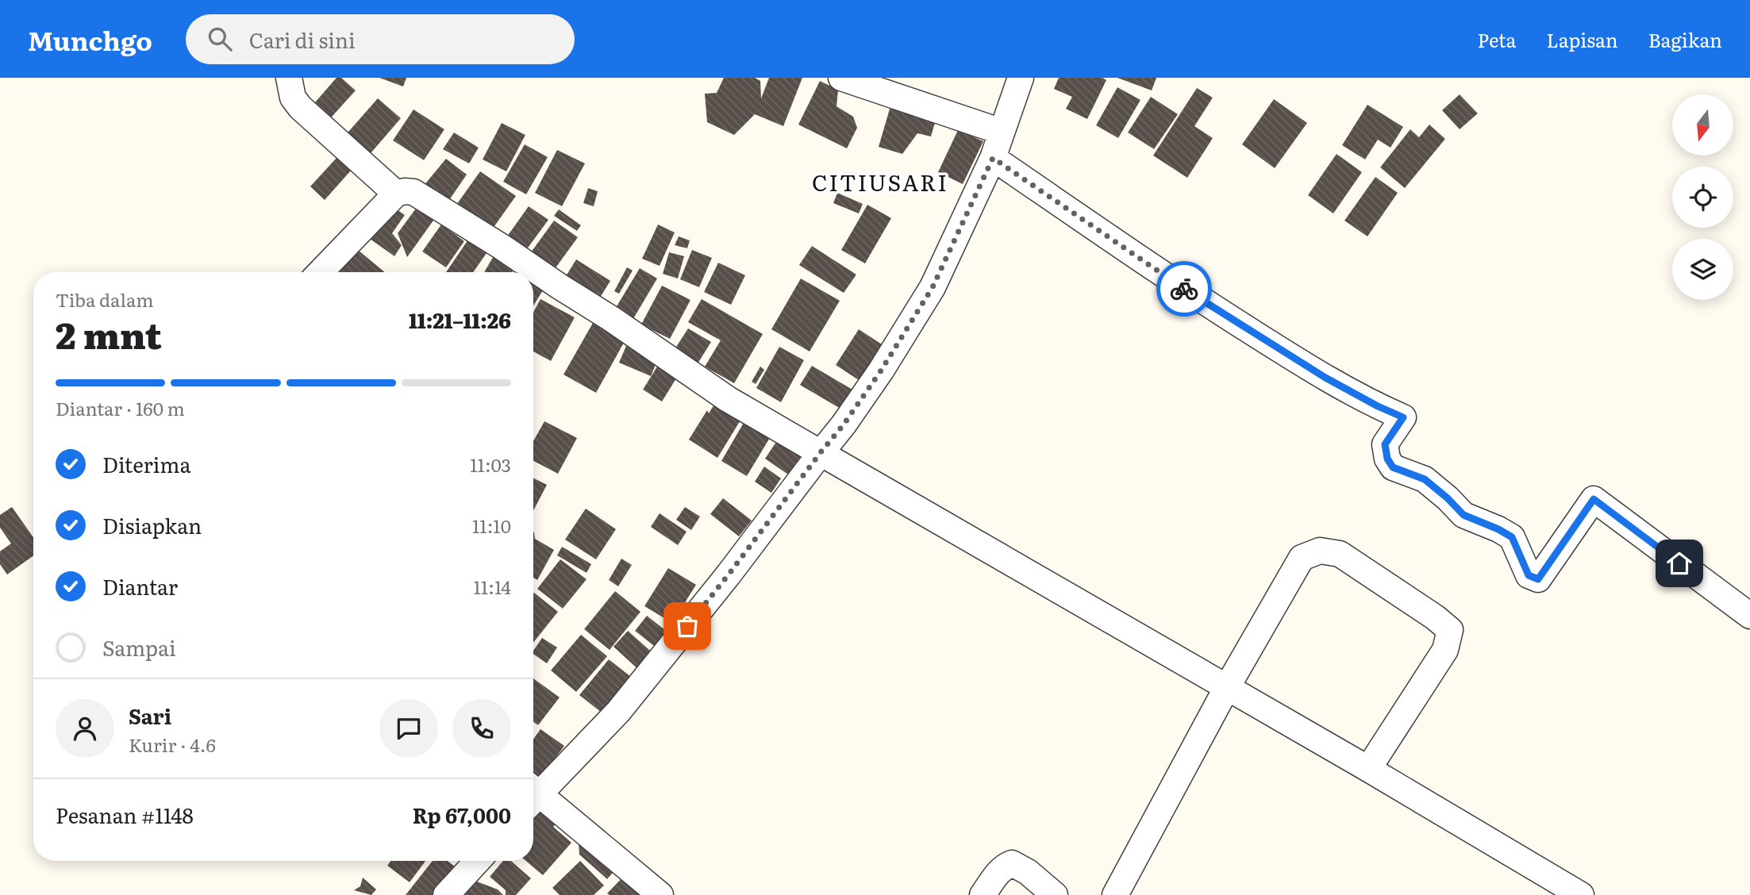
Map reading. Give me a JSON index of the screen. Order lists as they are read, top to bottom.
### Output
{
  "districts": ["CITIUSARI"],
  "north": "bottom",
  "page": {
    "header": "Munchgo",
    "search": "Cari di sini",
    "nav": ["Peta", "Lapisan", "Bagikan"],
    "heading": ["2 mnt", "Tiba dalam", "11:21–11:26"],
    "panel": [
      "Sari",
      "Kurir · 4.6",
      "Pesanan #1148",
      "Rp 67,000"
    ],
    "bar": "Diantar · 160 m",
    "list": [
      ["Diterima", "11:03"],
      ["Disiapkan", "11:10"],
      ["Diantar", "11:14"],
      "Sampai"
    ]
  }
}
